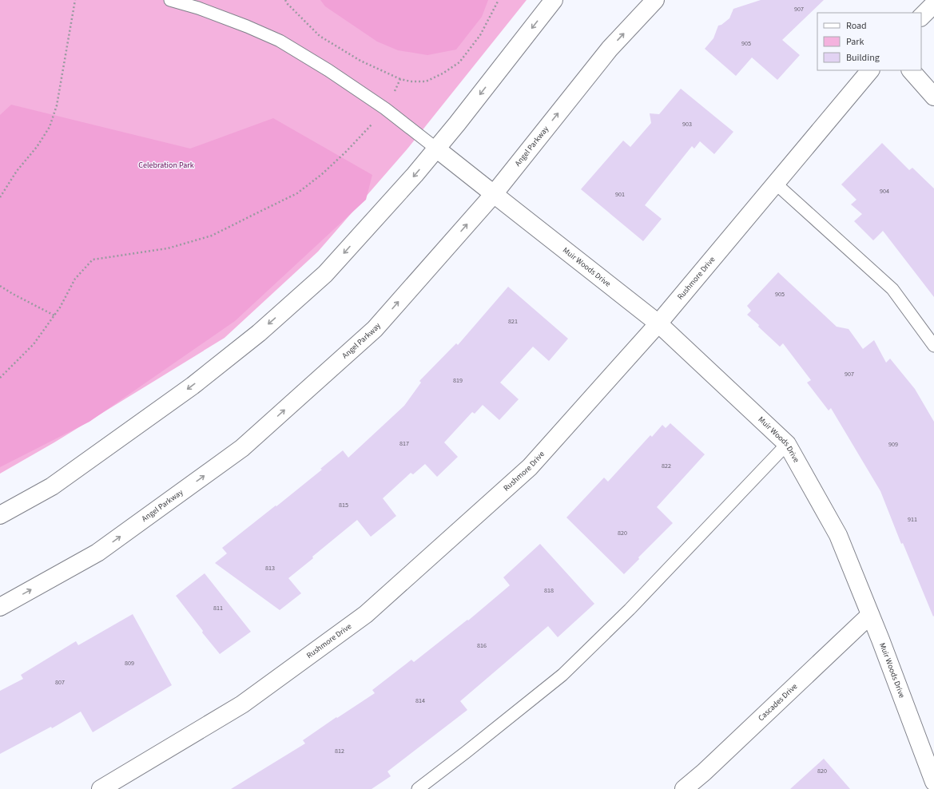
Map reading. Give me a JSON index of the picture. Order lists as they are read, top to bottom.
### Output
{
  "streets": {
    "street": [
      "Angel Parkway",
      "Muir Woods Drive",
      "Rushmore Drive",
      "Cascades Drive"
    ]
  },
  "crossings": [
    ["Angel Parkway", "Muir Woods Drive"],
    ["Muir Woods Drive", "Rushmore Drive"],
    ["Muir Woods Drive", "Cascades Drive"]
  ],
  "parks": ["Celebration Park"],
  "house_numbers": [
    "907",
    "905",
    "903",
    "904",
    "901",
    "905",
    "821",
    "907",
    "819",
    "817",
    "909",
    "822",
    "815",
    "911",
    "820",
    "813",
    "818",
    "811",
    "816",
    "809",
    "807",
    "814",
    "812",
    "820"
  ],
  "legend": ["Road", "Park", "Building"]
}
